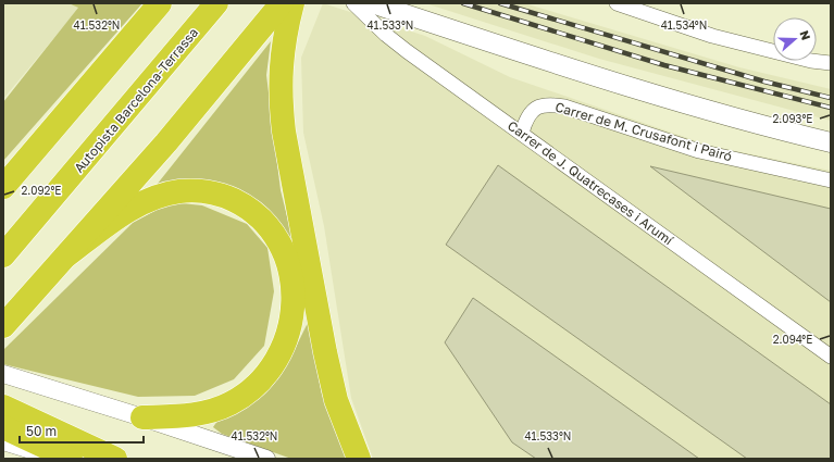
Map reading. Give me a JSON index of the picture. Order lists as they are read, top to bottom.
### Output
{
  "streets": {
    "highway": ["Autopista Barcelona-Terrassa"],
    "street": ["Carrer de M. Crusafont i Pairó", "Carrer de J. Quatrecases i Arumí"]
  },
  "crossings": [
    ["Carrer de M. Crusafont i Pairó", "Carrer de J. Quatrecases i Arumí"]
  ],
  "scale_bar": "50 m",
  "north": "right",
  "coordinates": [
    "41.532°N",
    "41.533°N",
    "41.534°N",
    "2.093°E",
    "2.092°E",
    "2.094°E"
  ]
}
